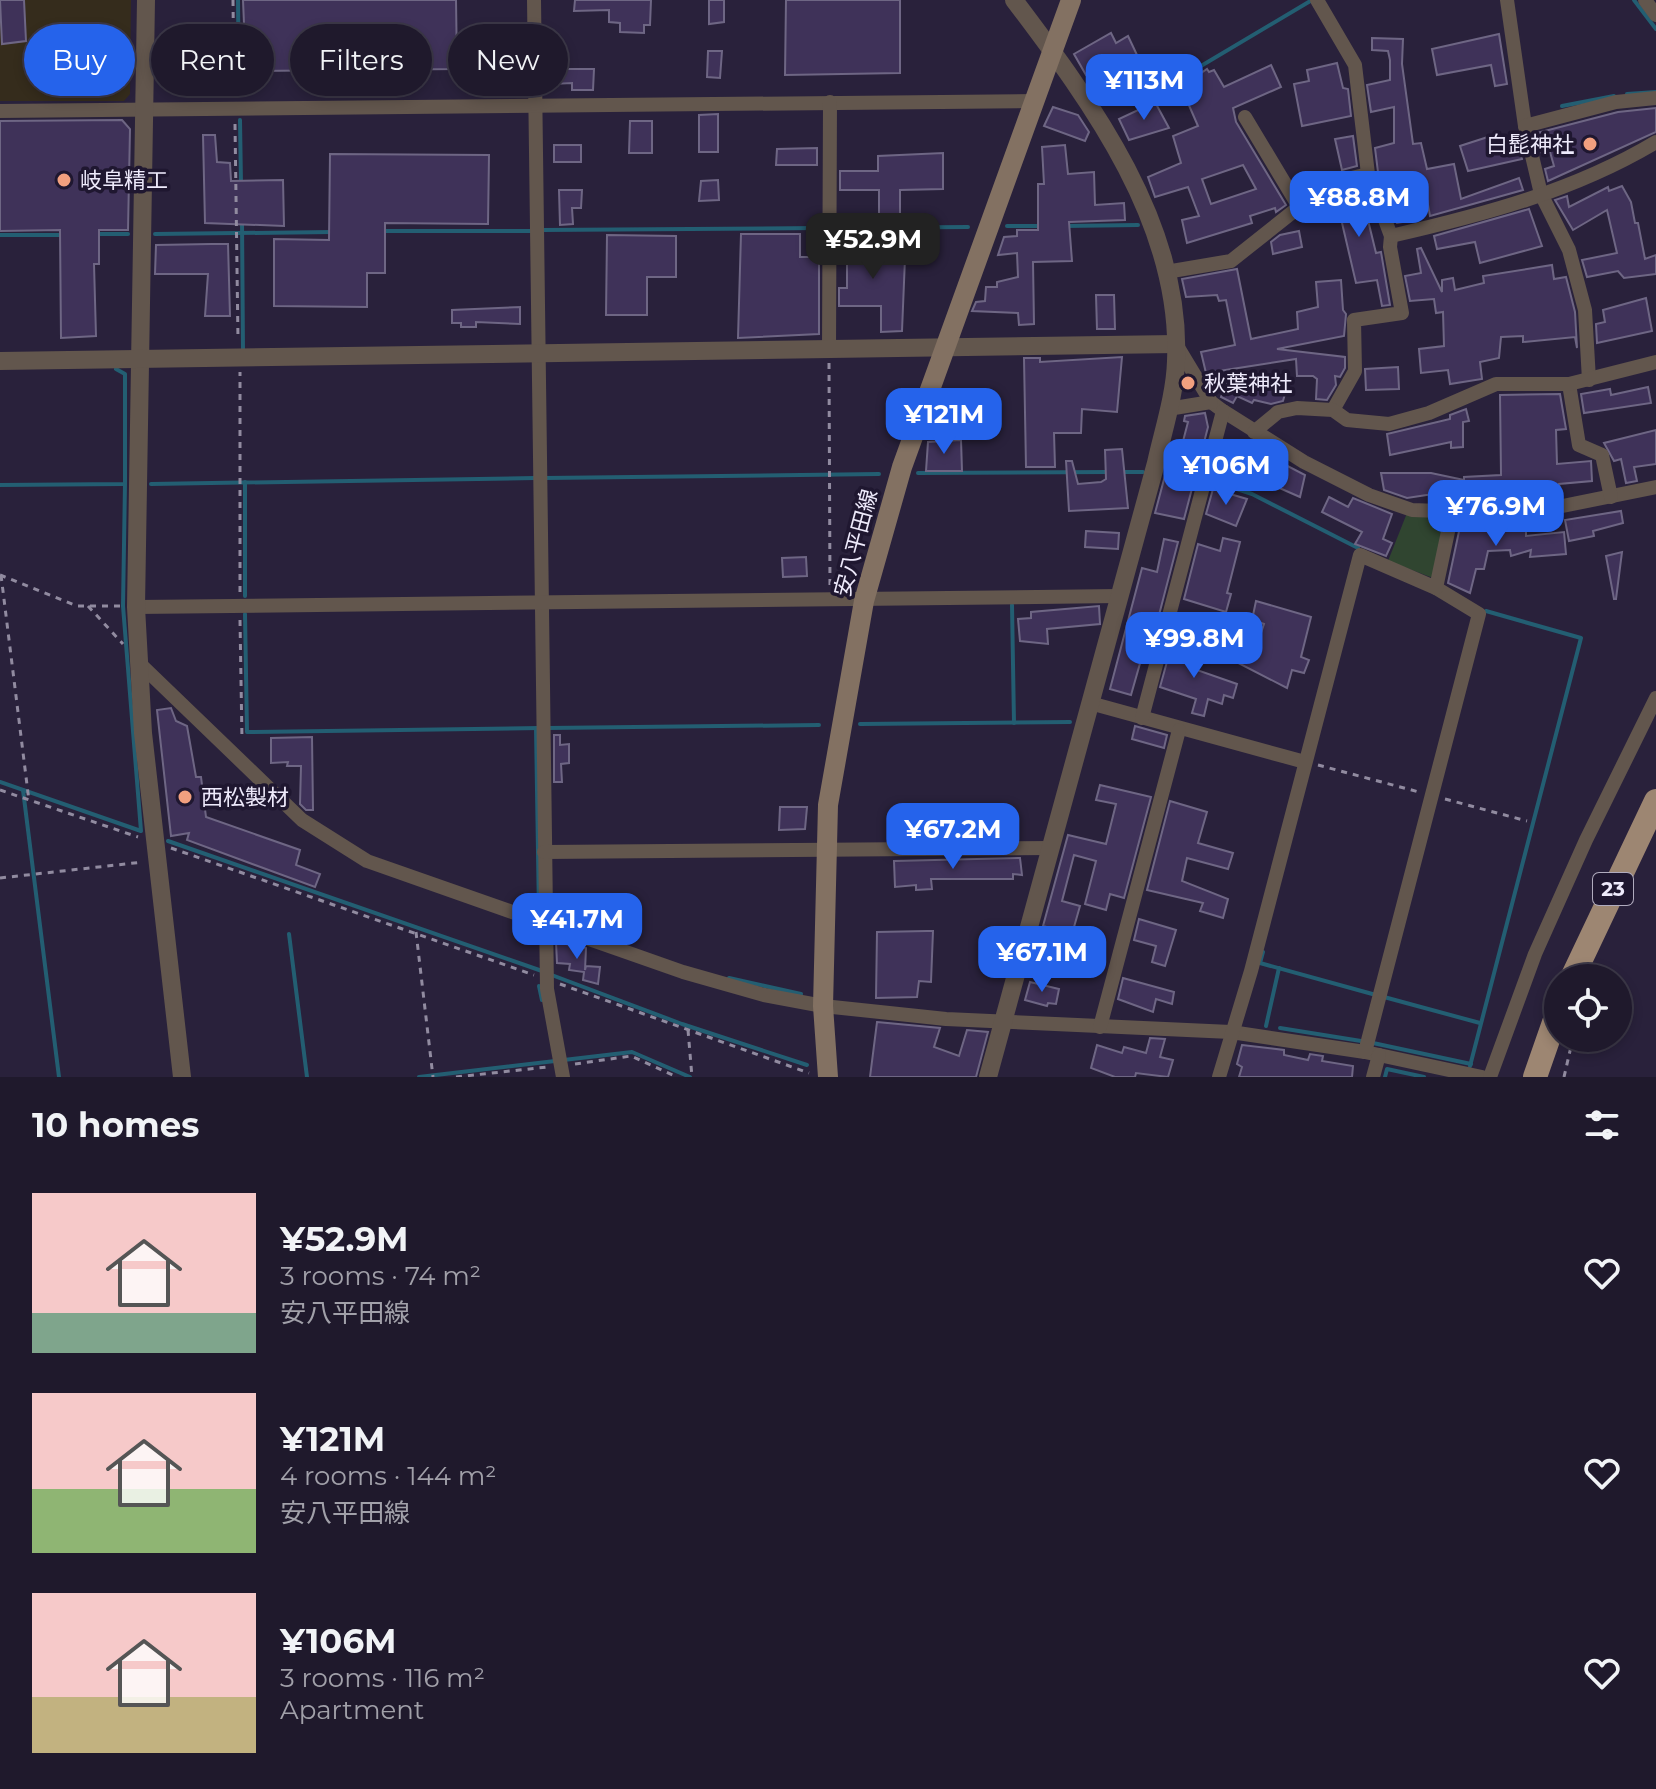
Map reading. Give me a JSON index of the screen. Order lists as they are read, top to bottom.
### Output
{
  "streets": {
    "main road": ["安八平田線", "23"]
  },
  "places": [
    "白髭神社",
    "岐阜精工",
    "秋葉神社",
    "西松製材"
  ],
  "page": {
    "chip": [
      "Buy",
      "Rent",
      "Filters",
      "New"
    ],
    "price": [
      "¥113M",
      "¥88.8M",
      "¥52.9M",
      "¥121M",
      "¥106M",
      "¥76.9M",
      "¥99.8M",
      "¥67.2M",
      "¥41.7M",
      "¥67.1M"
    ],
    "heading": "10 homes",
    "list": [
      {
        "name": "¥52.9M",
        "note": "3 rooms · 74 m² · 安八平田線"
      },
      {
        "name": "¥121M",
        "note": "4 rooms · 144 m² · 安八平田線"
      },
      {
        "name": "¥106M",
        "note": "3 rooms · 116 m² · Apartment"
      }
    ]
  }
}
